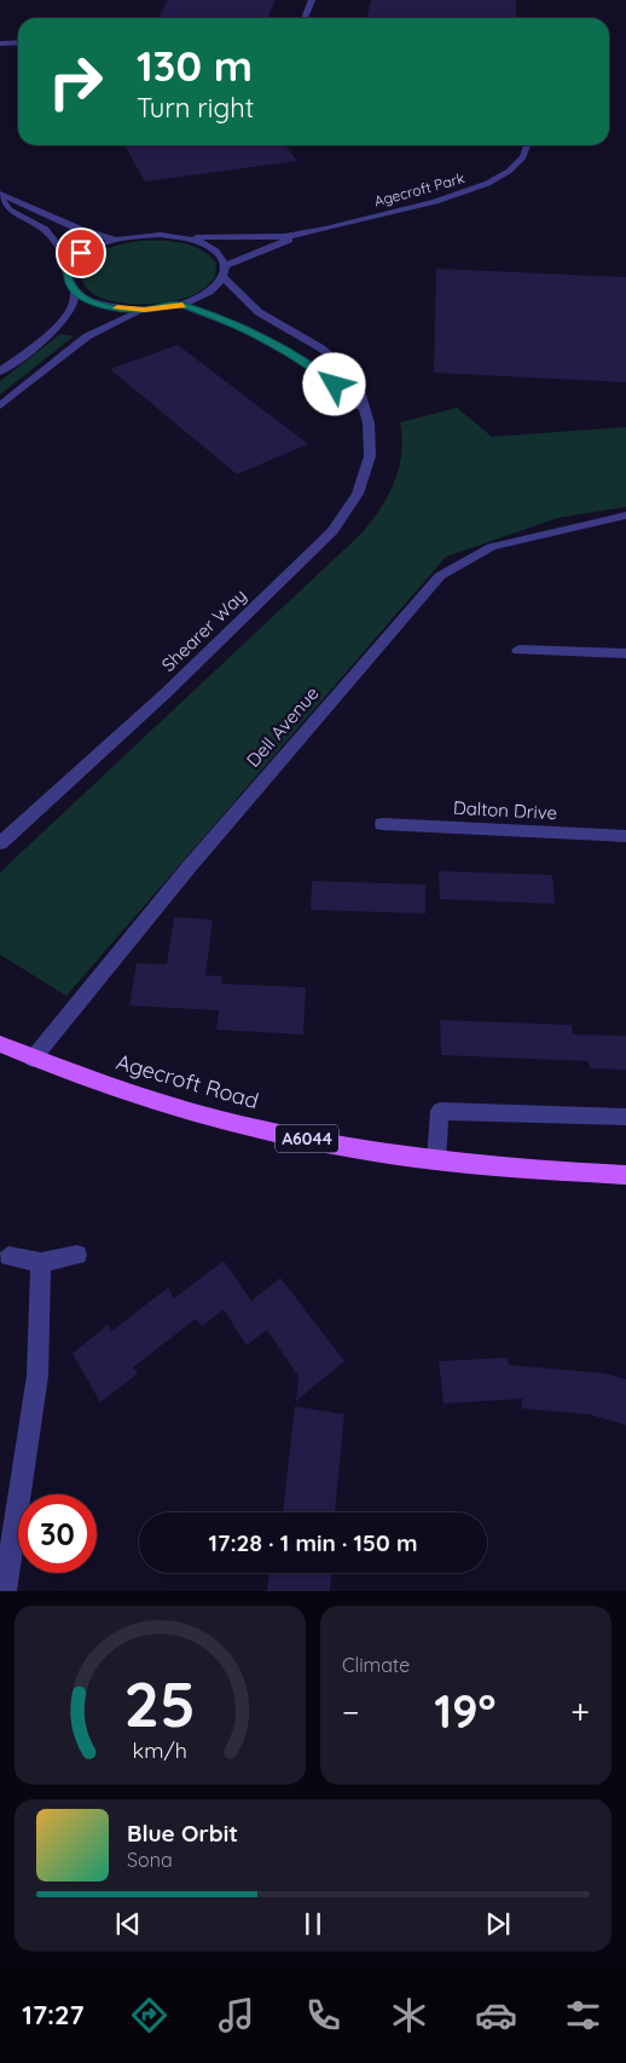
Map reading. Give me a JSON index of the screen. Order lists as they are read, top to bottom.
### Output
{
  "streets": {
    "main road": ["Agecroft Road", "A6044"],
    "street": [
      "Agecroft Park",
      "Shearer Way",
      "Dell Avenue",
      "Dalton Drive"
    ]
  },
  "crossings": [
    ["Dell Avenue", "Agecroft Road"]
  ],
  "page": {
    "turn": ["130 m", "Turn right"],
    "limit": "30",
    "trip": "17:28 · 1 min · 150 m",
    "tile": "Climate",
    "heat": ["−", "19°", "+"],
    "song": ["Blue Orbit", "Sona"],
    "tabs": "17:27",
    "gauge": ["25", "km/h"]
  }
}
